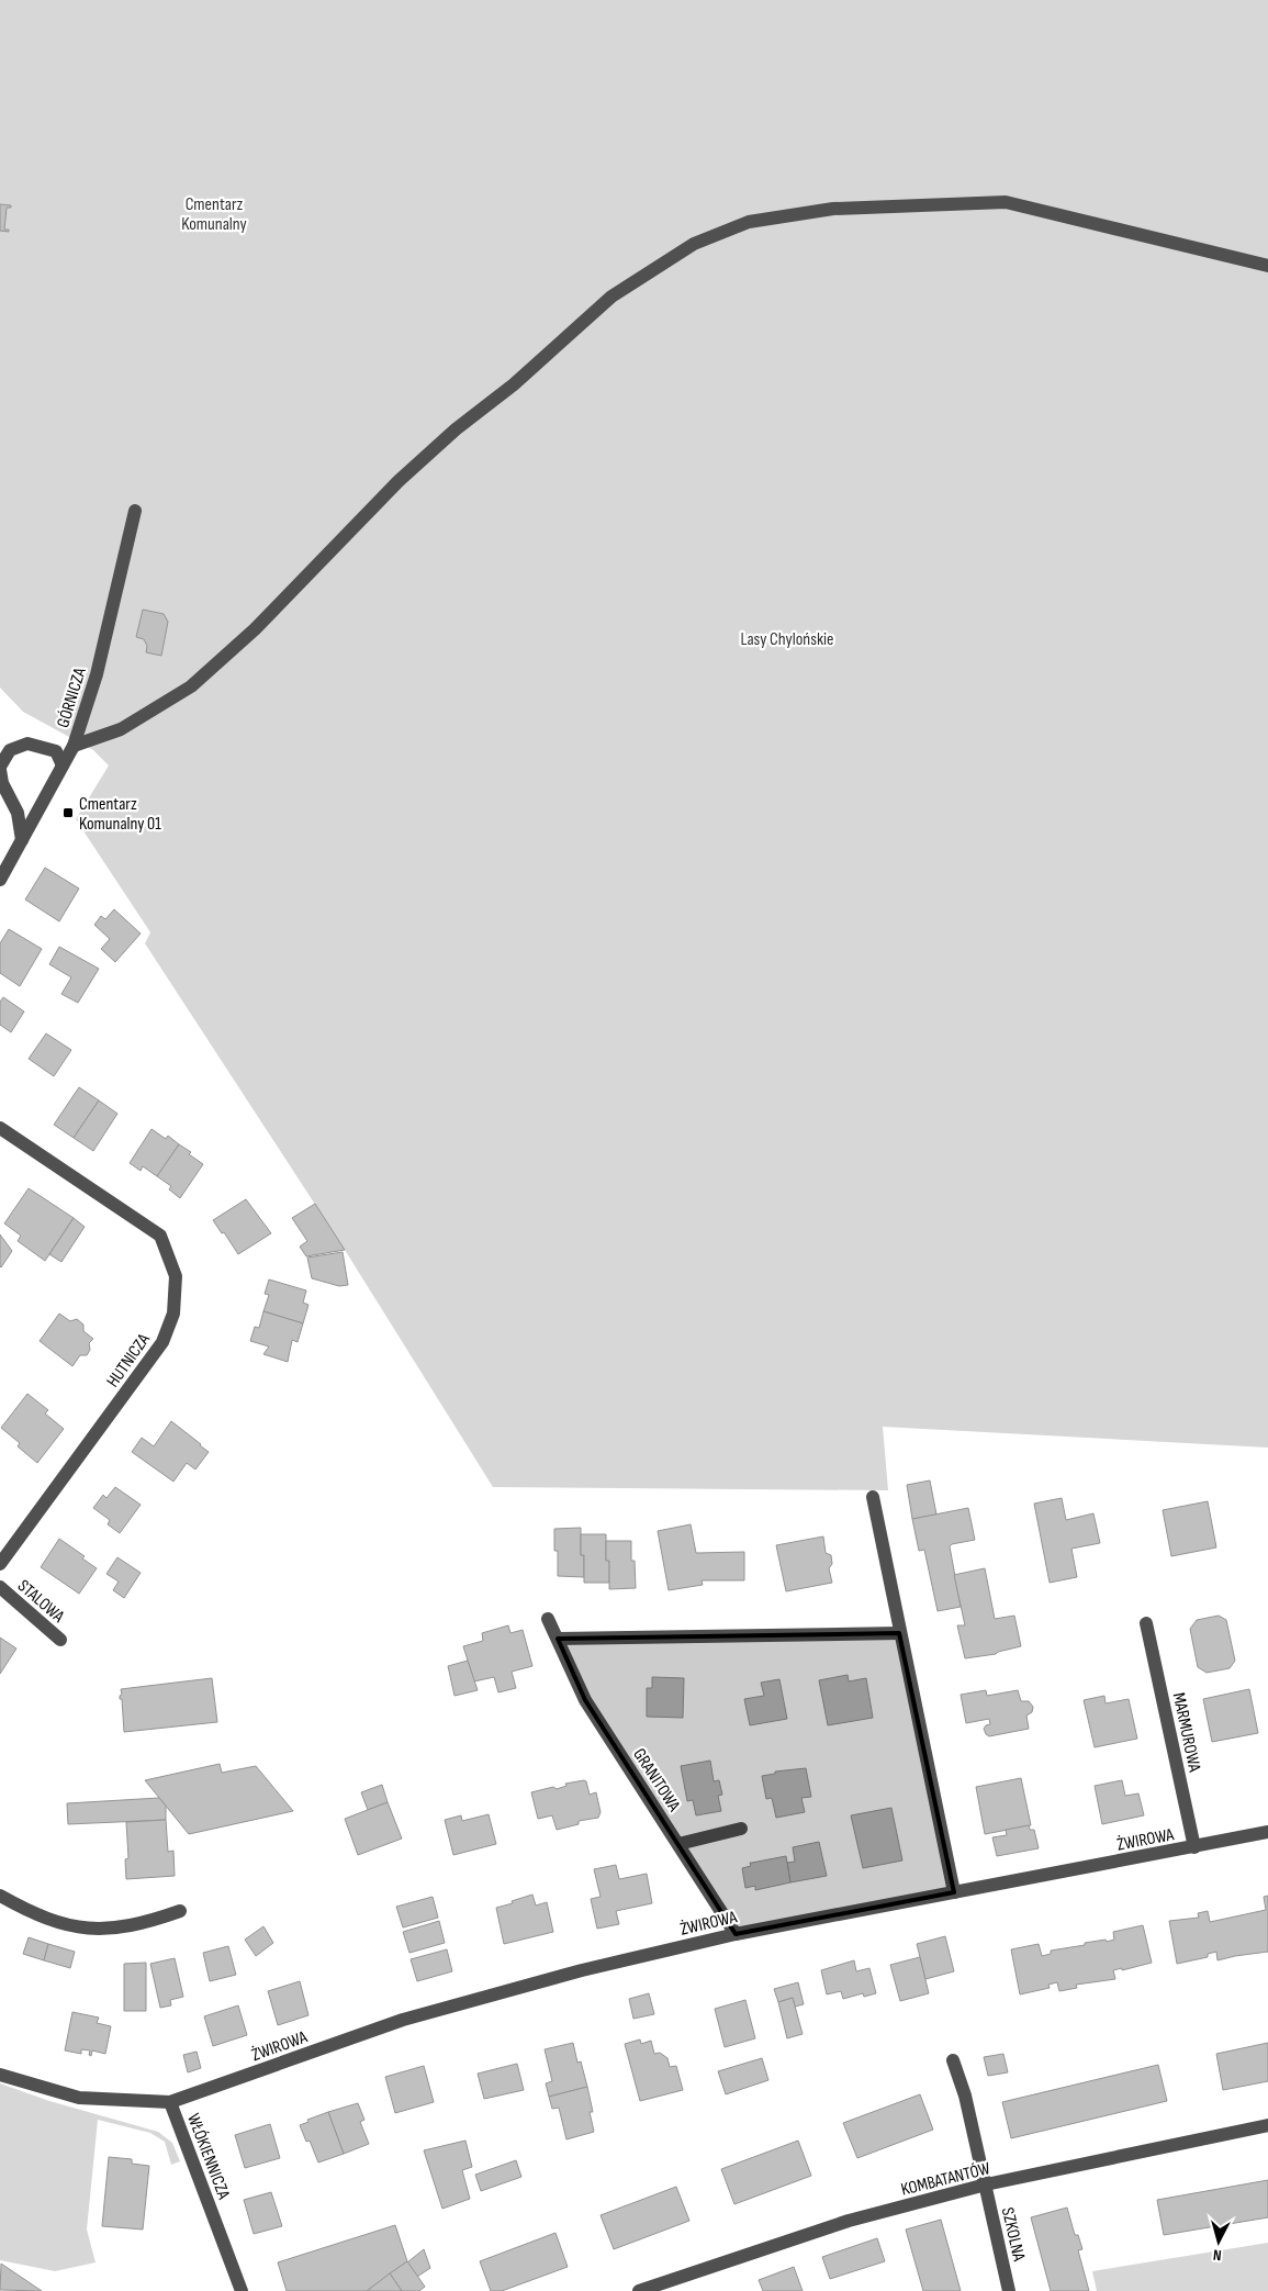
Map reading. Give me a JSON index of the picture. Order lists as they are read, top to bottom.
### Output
{
  "streets": {
    "street": [
      "GÓRNICZA",
      "HUTNICZA",
      "STALOWA",
      "MARMUROWA",
      "GRANITOWA",
      "ŻWIROWA",
      "WŁÓKIENNICZA",
      "KOMBATANTÓW",
      "SZKOLNA"
    ]
  },
  "crossings": [
    ["MARMUROWA", "ŻWIROWA"],
    ["GRANITOWA", "ŻWIROWA"],
    ["ŻWIROWA", "WŁÓKIENNICZA"],
    ["KOMBATANTÓW", "SZKOLNA"]
  ],
  "parks": ["Cmentarz Komunalny", "Lasy Chylońskie"],
  "places": {
    "transit": ["Cmentarz Komunalny 01"]
  },
  "north": "bottom"
}
